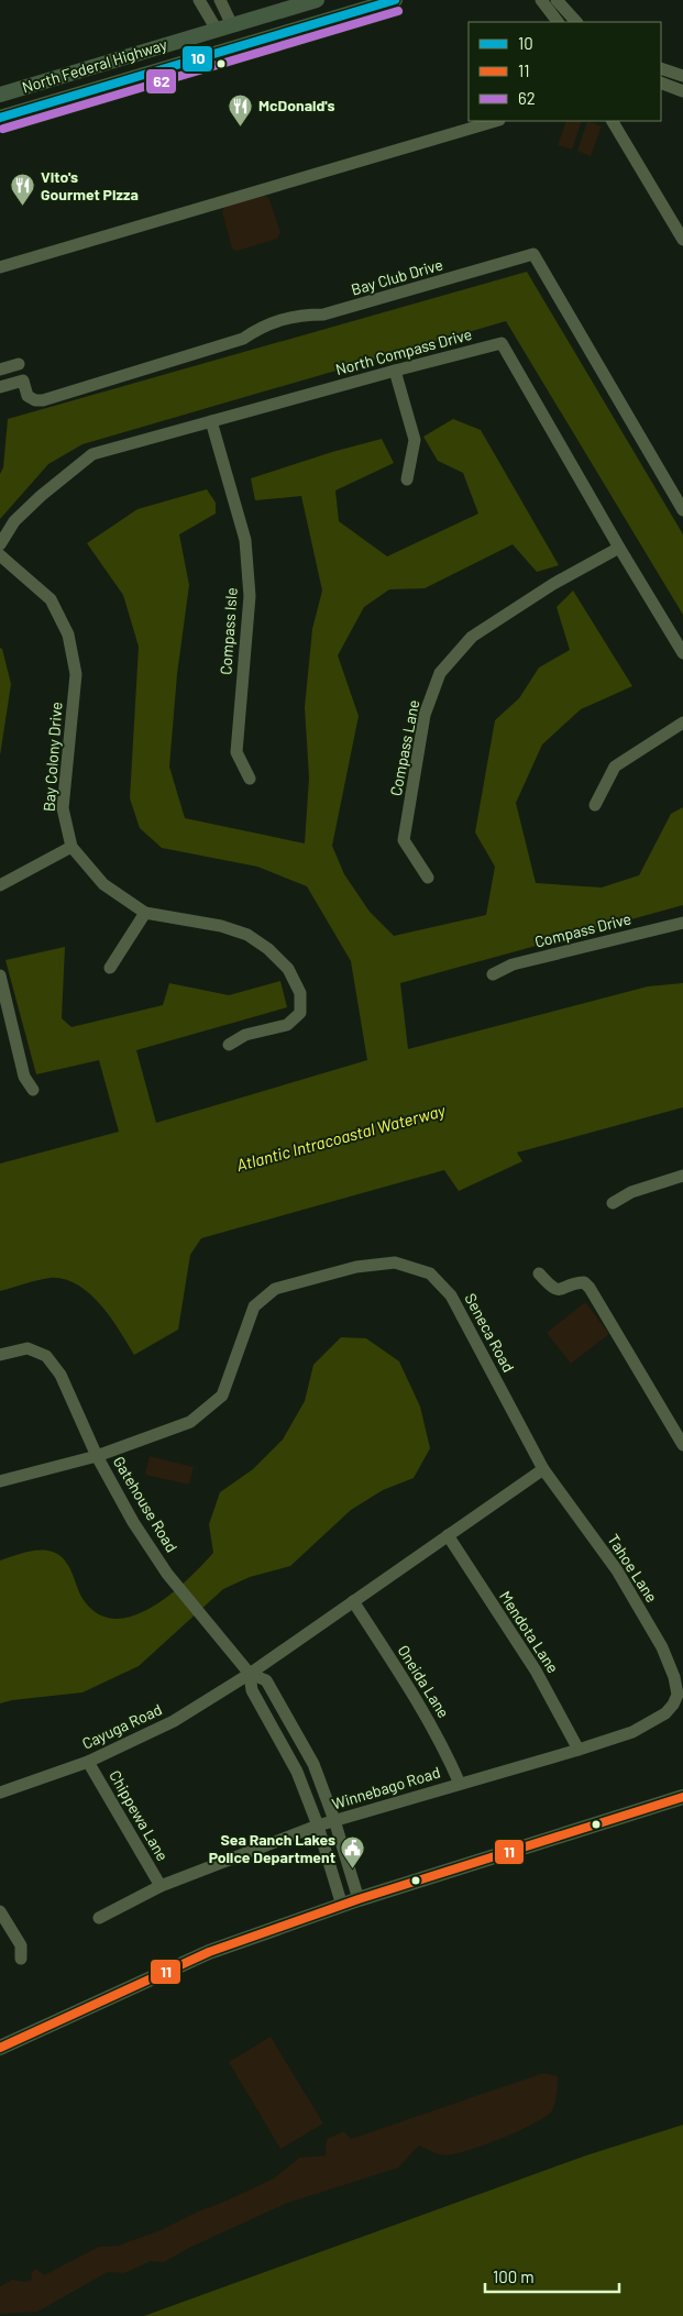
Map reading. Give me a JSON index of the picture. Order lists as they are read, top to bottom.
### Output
{
  "streets": {
    "main road": ["North Federal Highway"],
    "street": [
      "Bay Club Drive",
      "North Compass Drive",
      "Compass Isle",
      "Compass Lane",
      "Bay Colony Drive",
      "Compass Drive",
      "Seneca Road",
      "Gatehouse Road",
      "Tahoe Lane",
      "Mendota Lane",
      "Oneida Lane",
      "Cayuga Road",
      "Winnebago Road",
      "Chippewa Lane"
    ]
  },
  "crossings": [
    ["North Compass Drive", "Compass Isle"],
    ["North Compass Drive", "Compass Lane"],
    ["Seneca Road", "Gatehouse Road"],
    ["Seneca Road", "Tahoe Lane"],
    ["Gatehouse Road", "Cayuga Road"],
    ["Gatehouse Road", "Winnebago Road"],
    ["Tahoe Lane", "Winnebago Road"],
    ["Mendota Lane", "Winnebago Road"],
    ["Oneida Lane", "Winnebago Road"],
    ["Cayuga Road", "Chippewa Lane"],
    ["Winnebago Road", "Chippewa Lane"]
  ],
  "water": ["Atlantic Intracoastal Waterway"],
  "places": {
    "restaurant": ["McDonald's", "Vito's Gourmet Pizza"],
    "public building": ["Sea Ranch Lakes Police Department"]
  },
  "lines": ["transit line 10", "transit line 62", "transit line 11"],
  "legend": ["10", "11", "62"],
  "scale_bar": "100 m"
}
